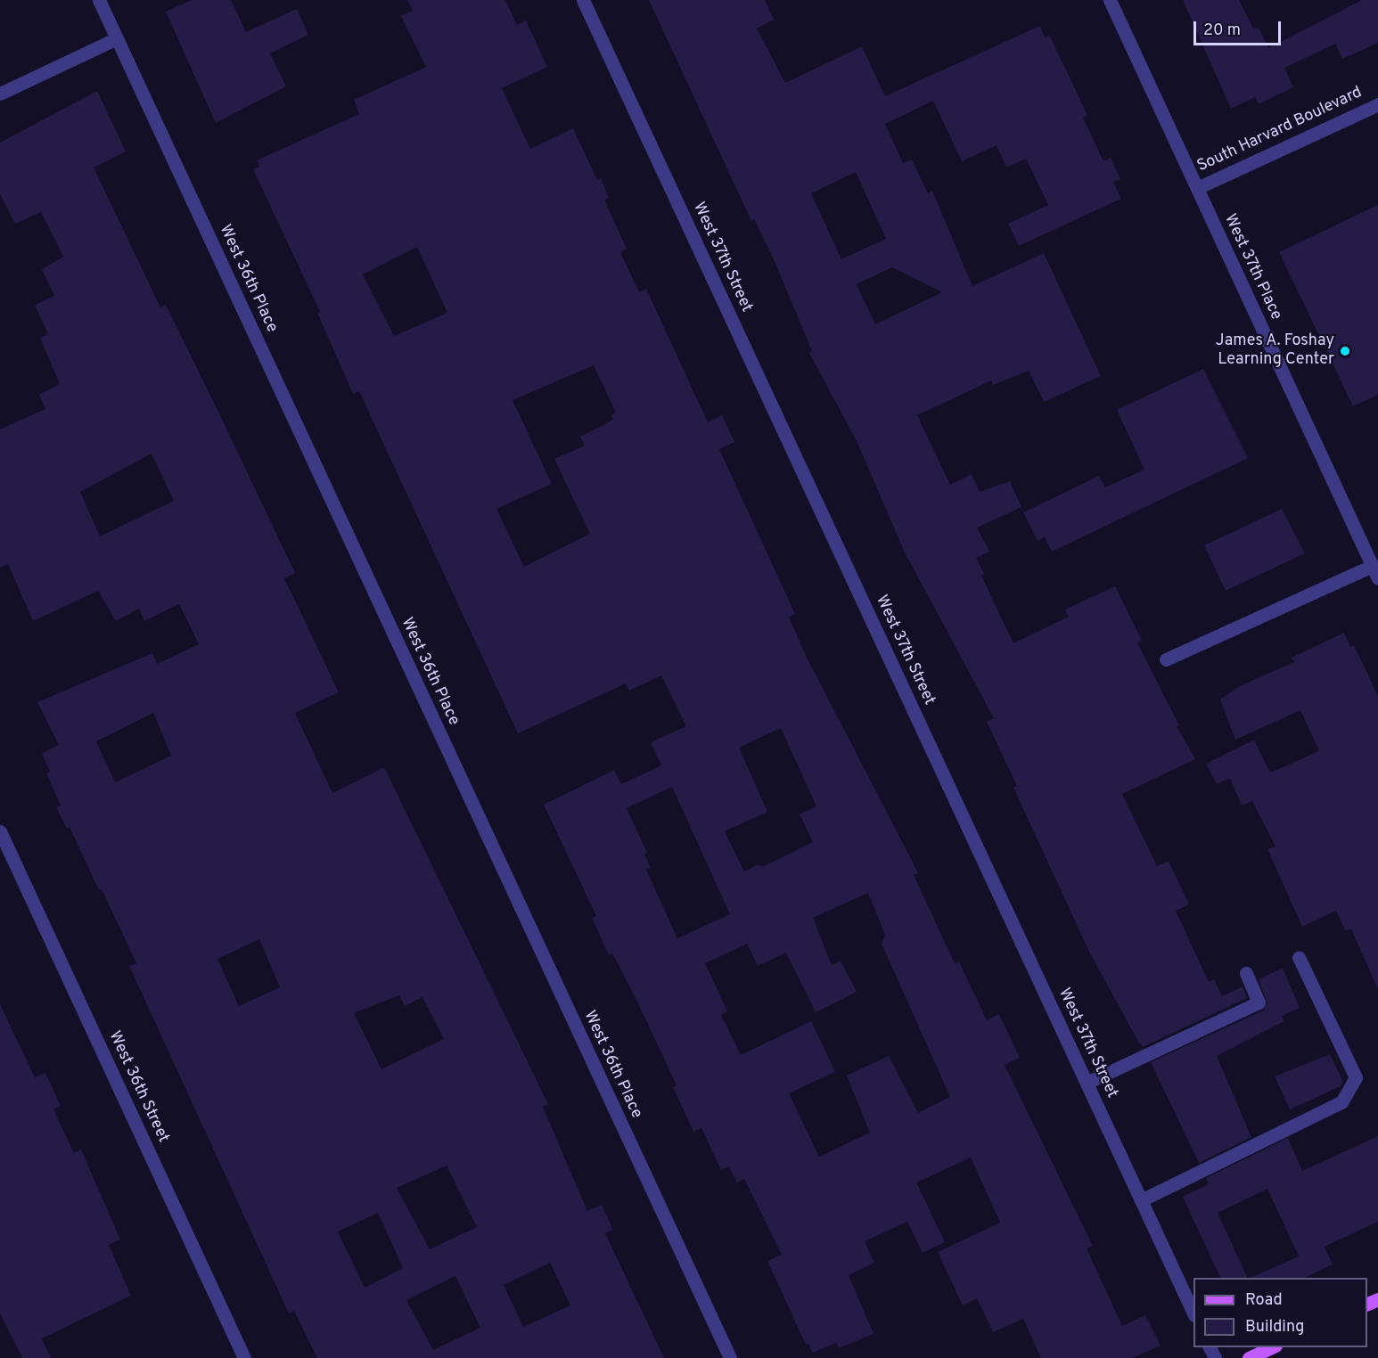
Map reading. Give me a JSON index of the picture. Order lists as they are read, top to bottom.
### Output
{
  "streets": {
    "street": [
      "South Harvard Boulevard",
      "West 37th Street",
      "West 37th Place",
      "West 36th Place",
      "West 36th Street"
    ]
  },
  "crossings": [
    ["South Harvard Boulevard", "West 37th Place"]
  ],
  "places": ["James A. Foshay Learning Center"],
  "legend": ["Road", "Building"],
  "scale_bar": "20 m"
}
